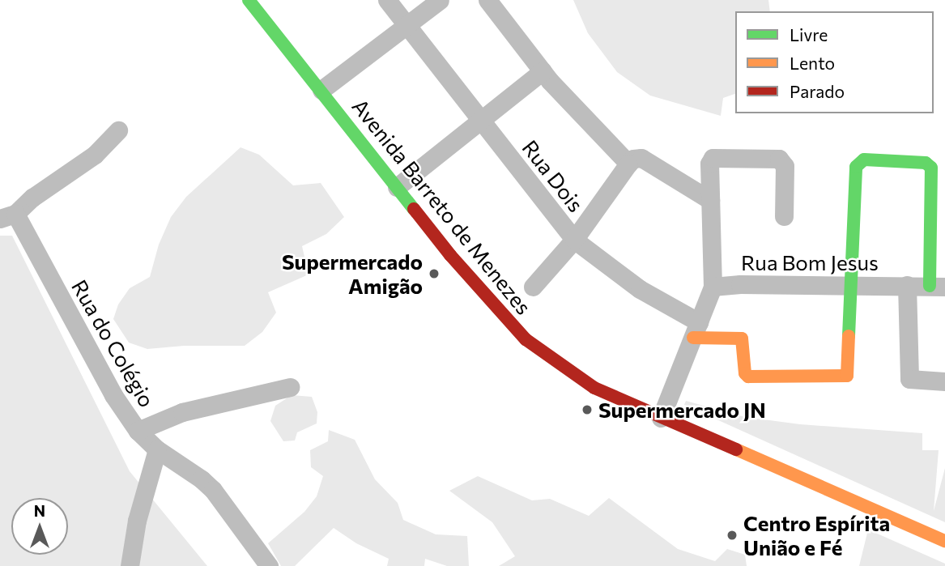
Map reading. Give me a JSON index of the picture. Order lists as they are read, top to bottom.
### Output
{
  "streets": {
    "main road": ["Avenida Barreto de Menezes"],
    "street": ["Rua Dois", "Rua Bom Jesus", "Rua do Colégio"]
  },
  "crossings": [
    ["Avenida Barreto de Menezes", "Rua Bom Jesus"]
  ],
  "places": ["Supermercado Amigão", "Supermercado JN", "Centro Espírita União e Fé"],
  "legend": ["Livre", "Lento", "Parado"],
  "north": "top"
}
